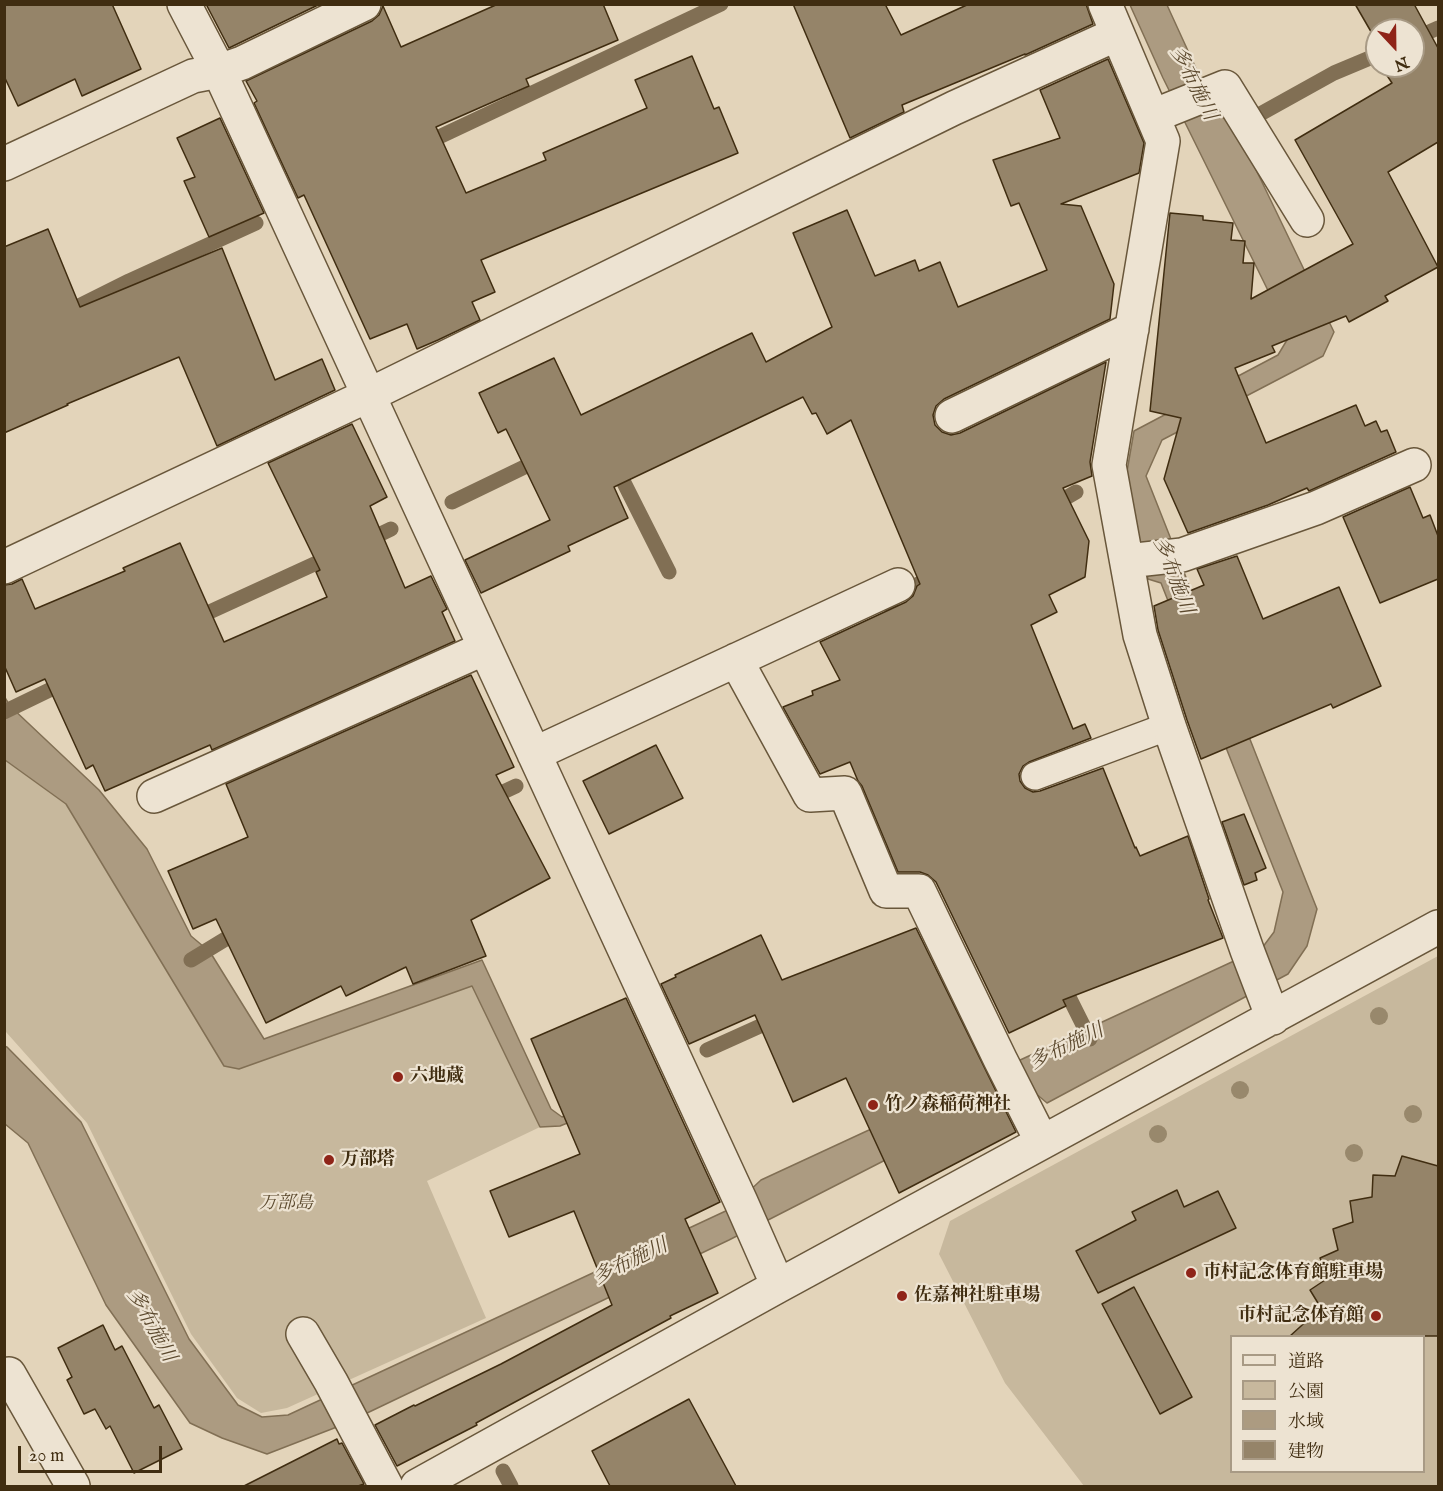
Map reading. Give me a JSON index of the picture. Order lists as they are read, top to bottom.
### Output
{
  "water": ["多布施川"],
  "parks": ["万部島"],
  "places": [
    "六地蔵",
    "竹ノ森稲荷神社",
    "万部塔",
    "市村記念体育館駐車場",
    "佐嘉神社駐車場",
    "市村記念体育館"
  ],
  "legend": [
    "道路",
    "公園",
    "水域",
    "建物"
  ],
  "scale_bar": "20 m",
  "north": "bottom"
}
